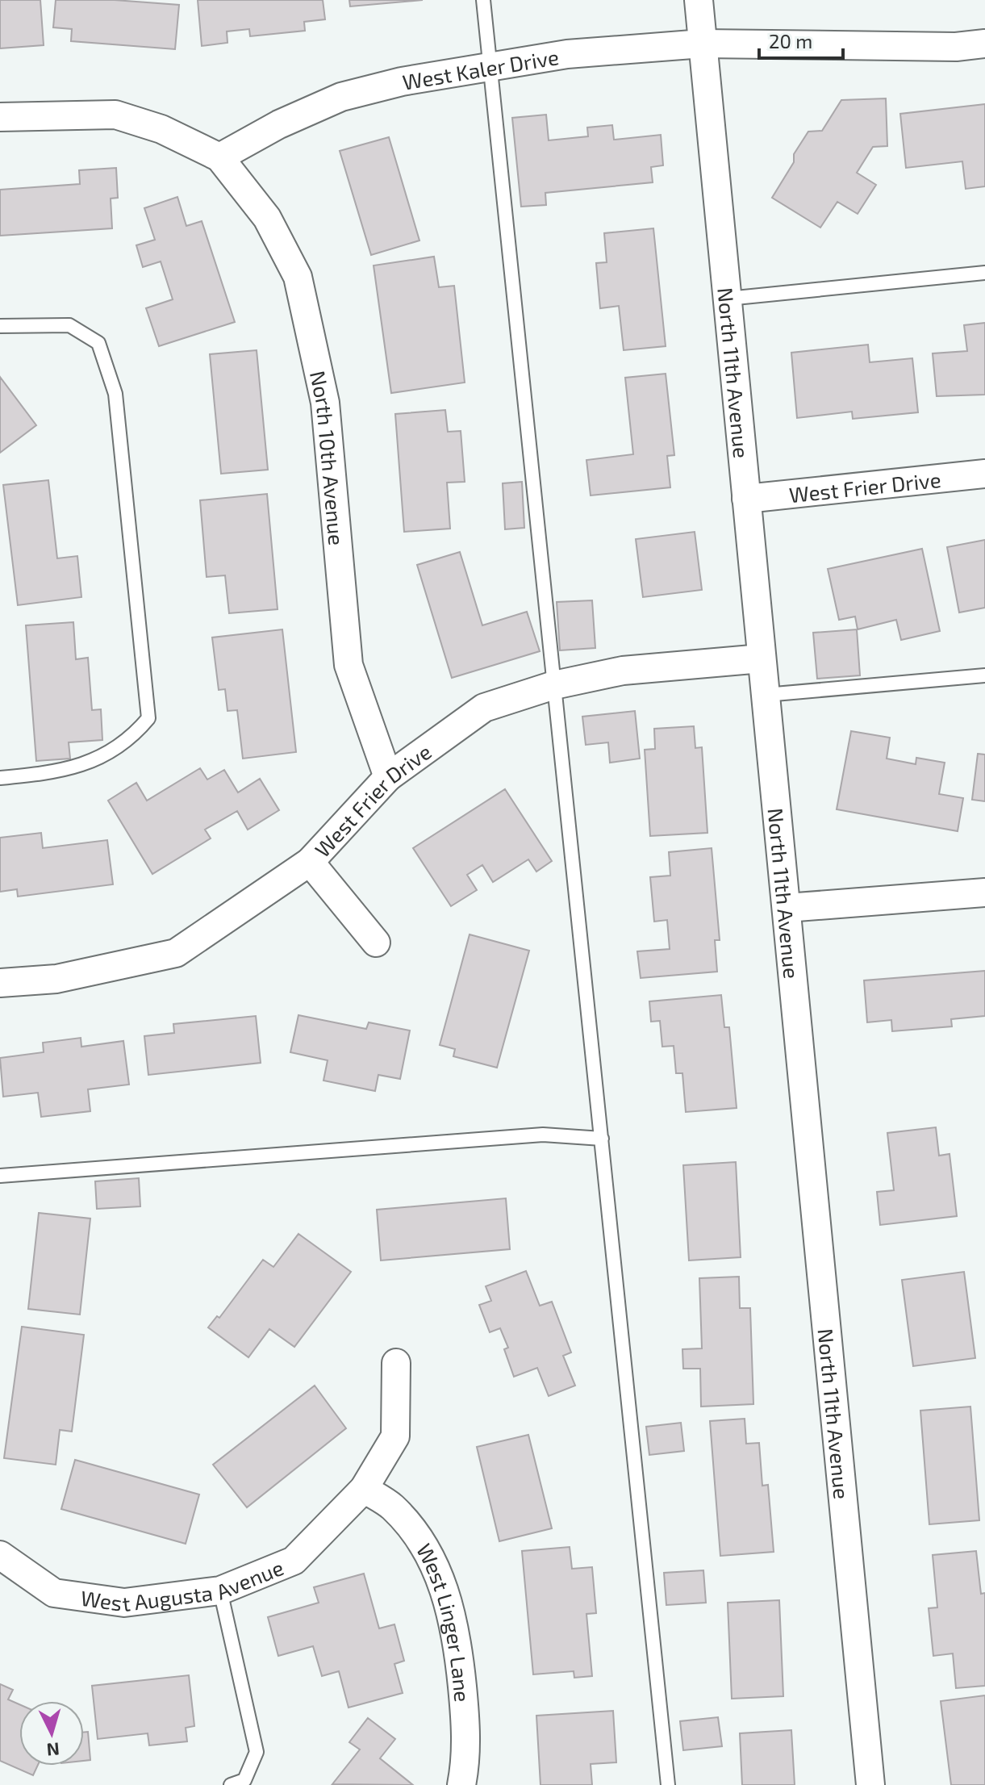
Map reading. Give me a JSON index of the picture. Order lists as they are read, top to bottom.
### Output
{
  "streets": {
    "street": [
      "West Kaler Drive",
      "North 11th Avenue",
      "North 10th Avenue",
      "West Frier Drive",
      "West Augusta Avenue",
      "West Linger Lane"
    ]
  },
  "crossings": [
    ["West Kaler Drive", "North 11th Avenue"],
    ["West Kaler Drive", "North 10th Avenue"],
    ["North 11th Avenue", "West Frier Drive"],
    ["North 10th Avenue", "West Frier Drive"],
    ["West Augusta Avenue", "West Linger Lane"]
  ],
  "scale_bar": "20 m",
  "north": "bottom"
}
